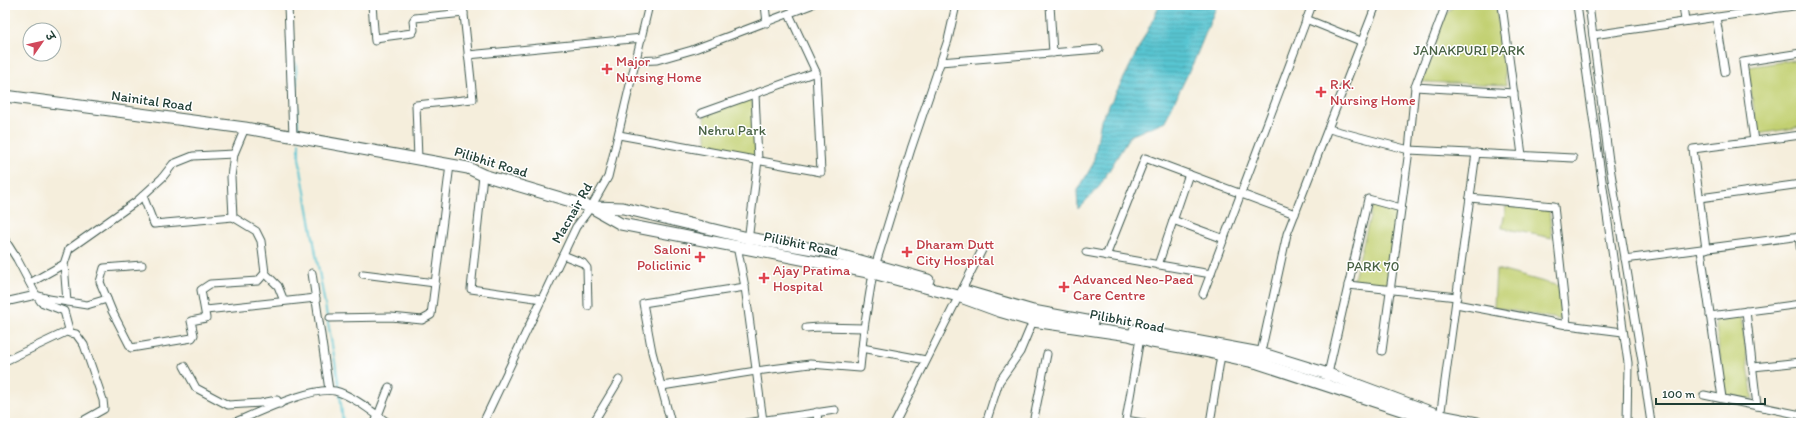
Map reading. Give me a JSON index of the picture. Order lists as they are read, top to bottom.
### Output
{
  "streets": {
    "highway": ["Nainital Road", "Pilibhit Road"],
    "street": ["Macnair Rd"]
  },
  "crossings": [
    ["Nainital Road", "Pilibhit Road"],
    ["Pilibhit Road", "Macnair Rd"]
  ],
  "parks": ["JANAKPURI PARK", "Nehru Park", "PARK 70"],
  "places": {
    "health": [
      "Major Nursing Home",
      "R.K. Nursing Home",
      "Dharam Dutt City Hospital",
      "Saloni Policlinic",
      "Ajay Pratima Hospital",
      "Advanced Neo-Paed Care Centre"
    ]
  },
  "scale_bar": "100 m",
  "north": "top right"
}
